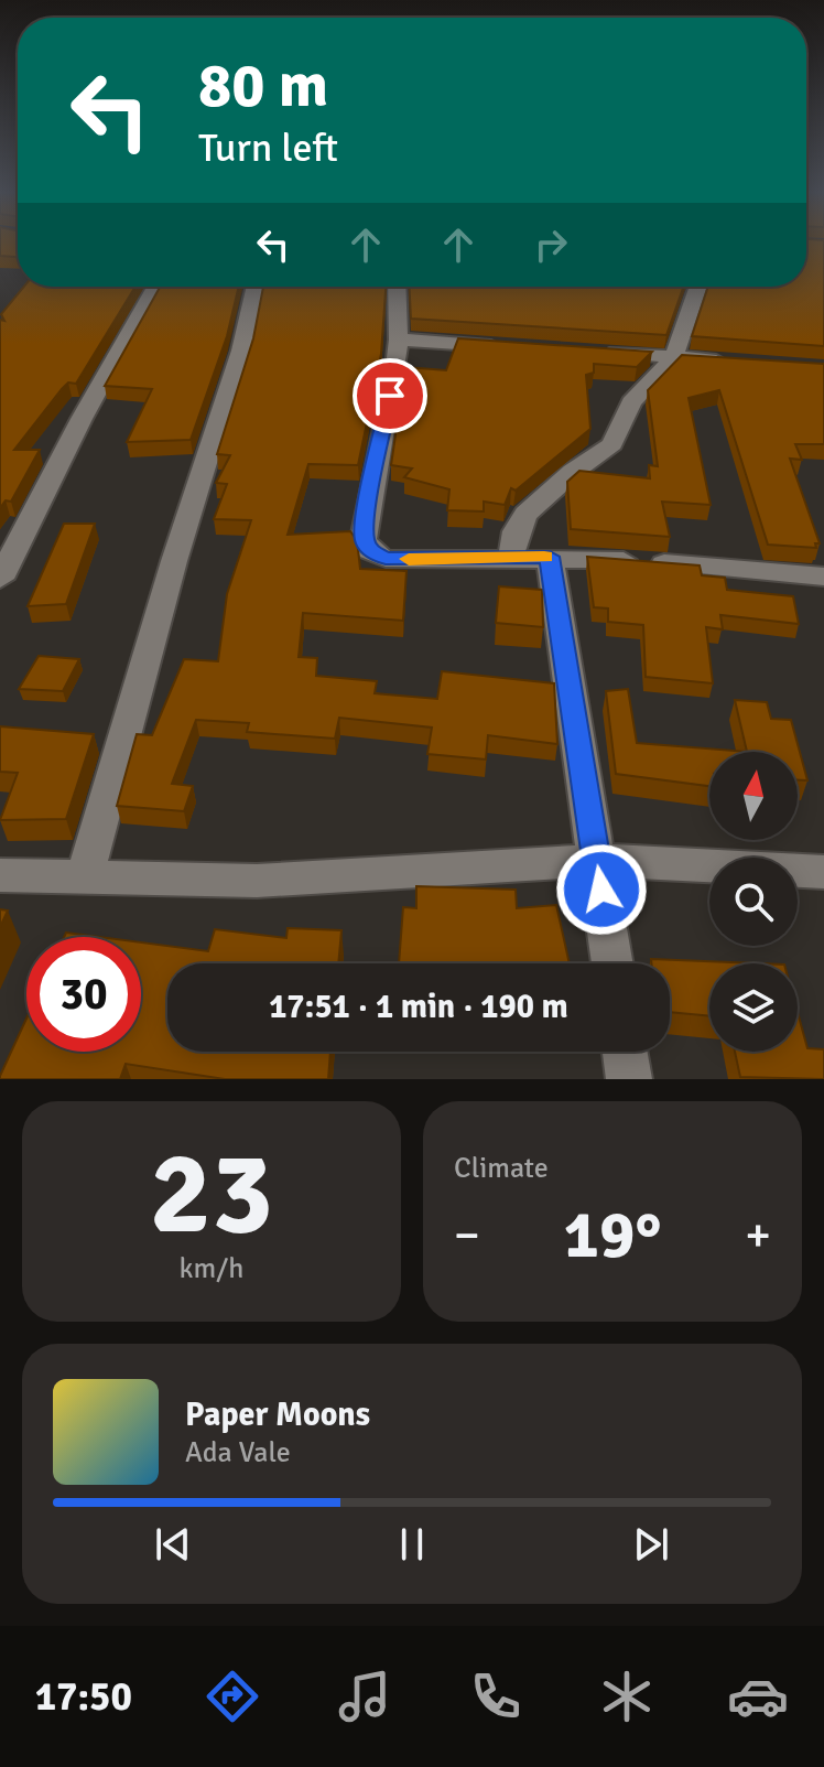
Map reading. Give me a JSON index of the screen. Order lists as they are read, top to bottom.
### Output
{
  "north": "top",
  "page": {
    "turn": ["80 m", "Turn left"],
    "limit": "30",
    "trip": "17:51 · 1 min · 190 m",
    "tile": [
      ["23", "km/h"],
      "Climate"
    ],
    "heat": ["−", "19°", "+"],
    "song": ["Paper Moons", "Ada Vale"],
    "tabs": "17:50"
  }
}
